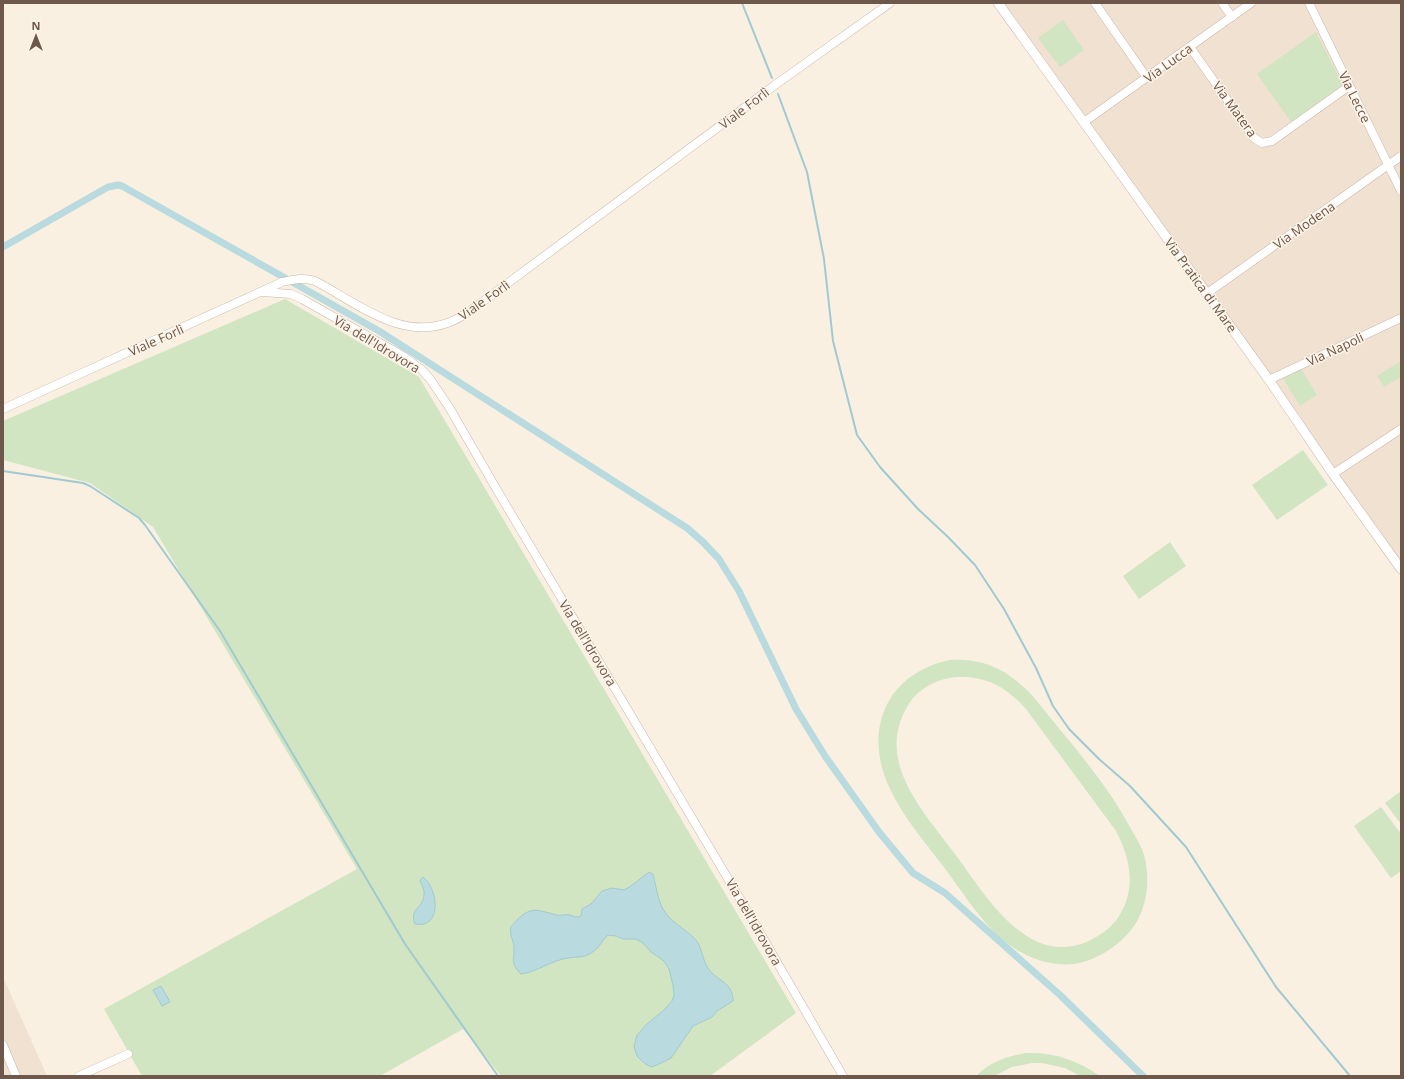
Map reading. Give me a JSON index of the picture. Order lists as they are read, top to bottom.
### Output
{
  "streets": {
    "street": [
      "Via Lucca",
      "Via Lecce",
      "Viale Forlì",
      "Via Matera",
      "Via Modena",
      "Via Pratica di Mare",
      "Via dell'Idrovora",
      "Via Napoli"
    ]
  },
  "crossings": [
    ["Via Lucca", "Via Matera"],
    ["Via Lucca", "Via Pratica di Mare"],
    ["Via Lecce", "Via Matera"],
    ["Via Lecce", "Via Modena"],
    ["Viale Forlì", "Via dell'Idrovora"],
    ["Via Modena", "Via Pratica di Mare"],
    ["Via Pratica di Mare", "Via Napoli"]
  ],
  "north": "top"
}
